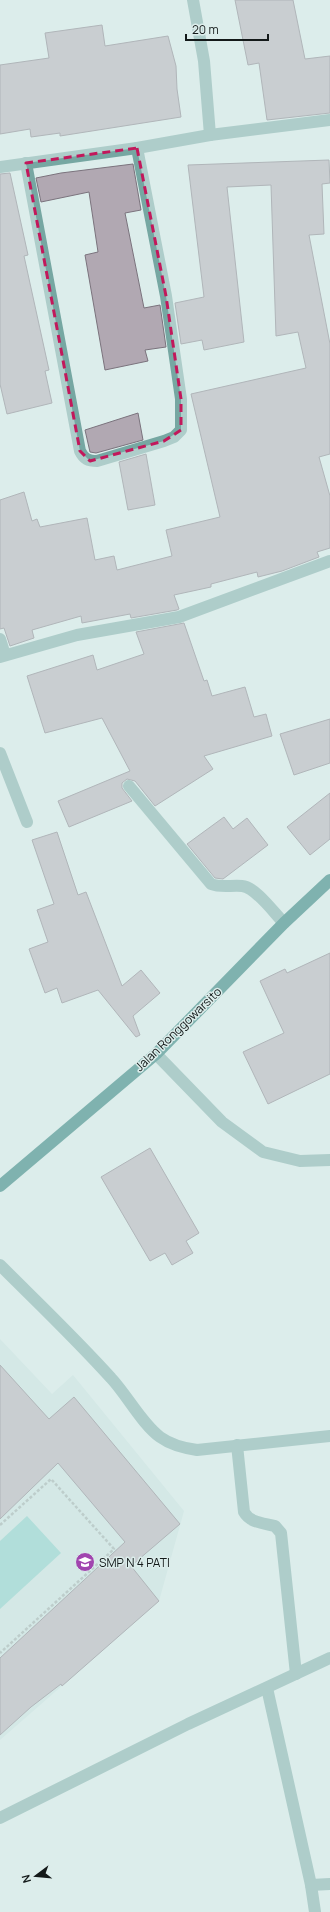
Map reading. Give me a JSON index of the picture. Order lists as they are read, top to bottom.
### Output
{
  "streets": {
    "main road": ["Jalan Ronggowarsito"]
  },
  "places": {
    "school or university": ["SMP N 4 PATI"]
  },
  "scale_bar": "20 m",
  "north": "left"
}
